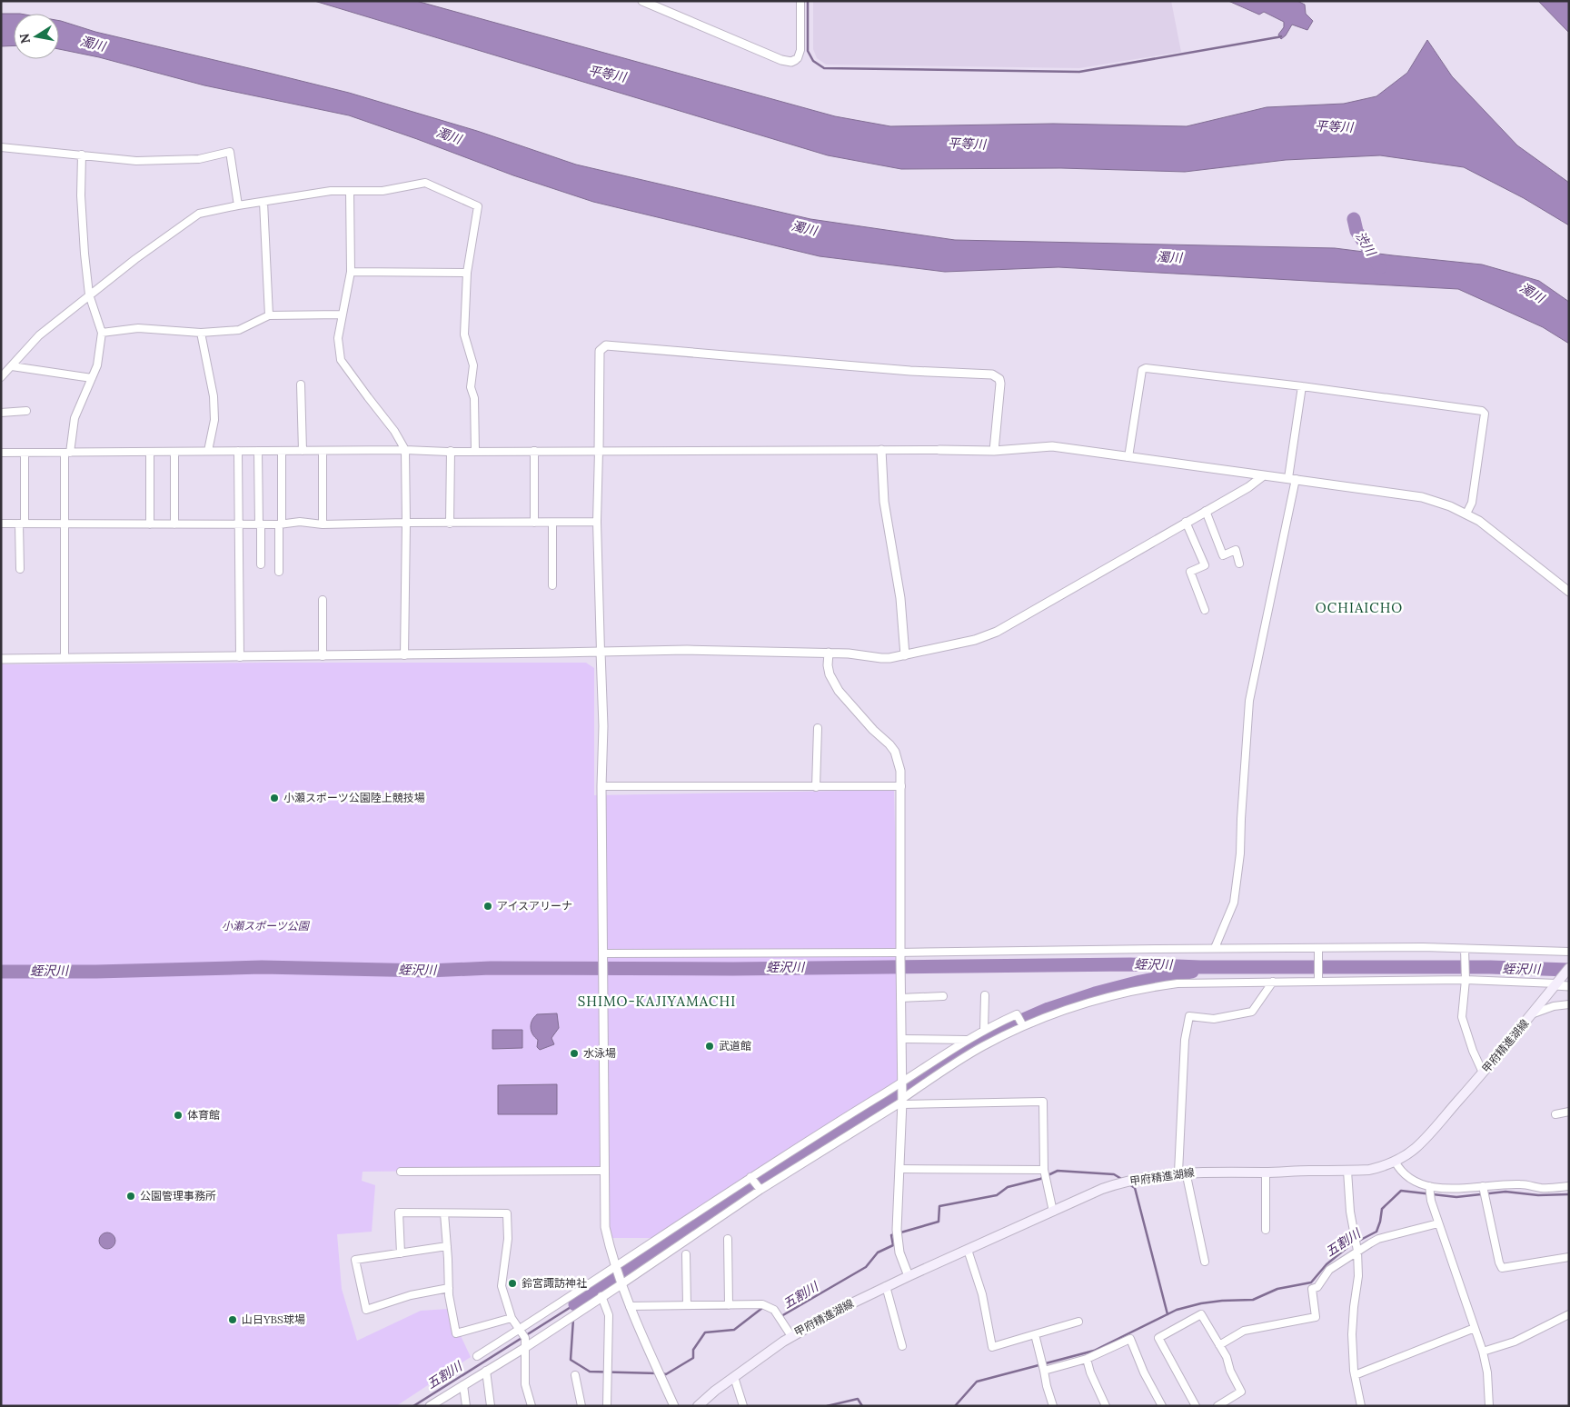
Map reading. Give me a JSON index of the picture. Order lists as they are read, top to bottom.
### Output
{
  "streets": {
    "main road": ["甲府精進湖線"]
  },
  "districts": ["OCHIAICHO", "SHIMO-KAJIYAMACHI"],
  "water": [
    "濁川",
    "平等川",
    "渋川",
    "蛭沢川",
    "五割川"
  ],
  "parks": ["小瀬スポーツ公園"],
  "places": [
    "小瀬スポーツ公園陸上競技場",
    "アイスアリーナ",
    "武道館",
    "水泳場",
    "体育館",
    "公園管理事務所",
    "鈴宮諏訪神社",
    "山日YBS球場"
  ],
  "north": "left"
}
